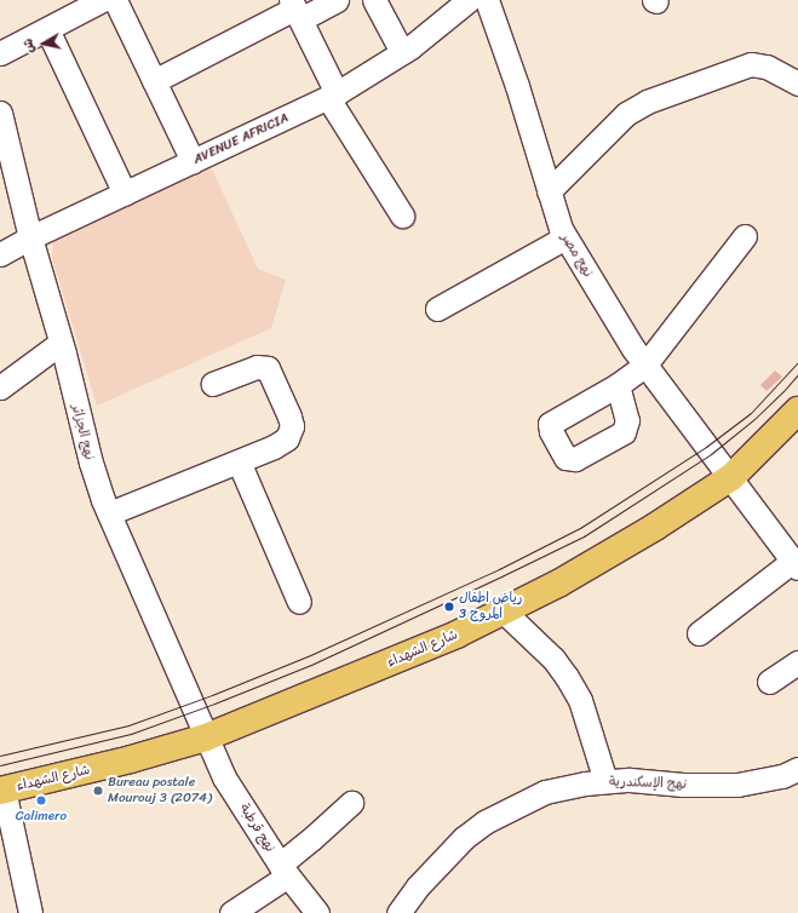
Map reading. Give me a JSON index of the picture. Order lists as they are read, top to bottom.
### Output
{
  "streets": {
    "main road": ["شارع الشهداء"],
    "street": [
      "AVENUE AFRICIA",
      "نهج مصر",
      "نهج الجزائر",
      "نهج الإسكندرية",
      "نهج قرطبة"
    ]
  },
  "crossings": [
    ["AVENUE AFRICIA", "نهج الجزائر"],
    ["نهج مصر", "شارع الشهداء"],
    ["نهج الجزائر", "شارع الشهداء"],
    ["نهج الجزائر", "نهج قرطبة"],
    ["شارع الشهداء", "نهج قرطبة"]
  ],
  "places": ["رياض اطفال المروج 3", "Bureau postale Mourouj 3 (2074)", "Calimero"],
  "north": "left"
}
